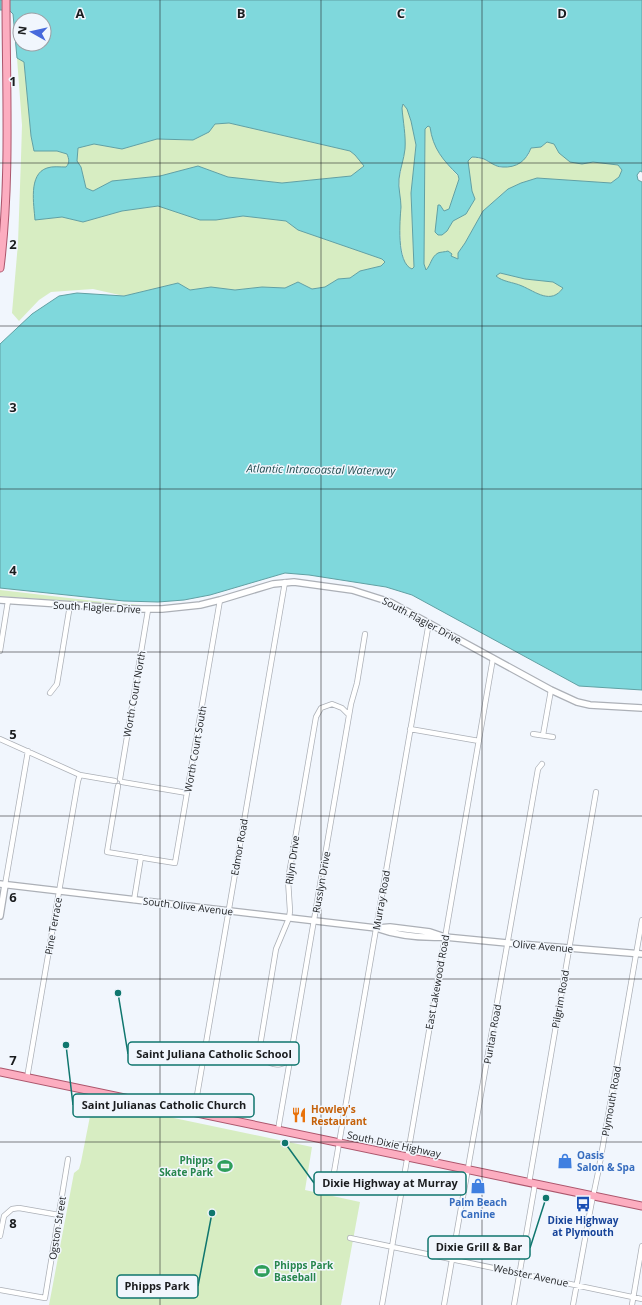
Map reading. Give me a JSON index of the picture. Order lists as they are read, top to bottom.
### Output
{
  "streets": {
    "main road": ["South Dixie Highway"],
    "street": [
      "South Flagler Drive",
      "Worth Court North",
      "Worth Court South",
      "Edmor Road",
      "Rilyn Drive",
      "Russlyn Drive",
      "Murray Road",
      "South Olive Avenue",
      "Pine Terrace",
      "Olive Avenue",
      "East Lakewood Road",
      "Pilgrim Road",
      "Puritan Road",
      "Plymouth Road",
      "Ogston Street",
      "Webster Avenue"
    ]
  },
  "crossings": [
    ["South Flagler Drive", "Worth Court North"],
    ["South Flagler Drive", "Worth Court South"],
    ["South Flagler Drive", "Edmor Road"],
    ["South Flagler Drive", "Murray Road"],
    ["South Flagler Drive", "East Lakewood Road"],
    ["Worth Court North", "Worth Court South"],
    ["Edmor Road", "South Olive Avenue"],
    ["Edmor Road", "South Dixie Highway"],
    ["Rilyn Drive", "Russlyn Drive"],
    ["Rilyn Drive", "South Olive Avenue"],
    ["Russlyn Drive", "South Olive Avenue"],
    ["Russlyn Drive", "South Dixie Highway"],
    ["Murray Road", "South Olive Avenue"],
    ["Murray Road", "Olive Avenue"],
    ["Murray Road", "South Dixie Highway"],
    ["South Olive Avenue", "Pine Terrace"],
    ["South Olive Avenue", "Olive Avenue"],
    ["Pine Terrace", "South Dixie Highway"],
    ["Olive Avenue", "East Lakewood Road"],
    ["Olive Avenue", "Pilgrim Road"],
    ["Olive Avenue", "Puritan Road"],
    ["Olive Avenue", "Plymouth Road"],
    ["East Lakewood Road", "South Dixie Highway"],
    ["East Lakewood Road", "Webster Avenue"],
    ["Pilgrim Road", "South Dixie Highway"],
    ["Pilgrim Road", "Webster Avenue"],
    ["Puritan Road", "South Dixie Highway"],
    ["Puritan Road", "Webster Avenue"],
    ["Plymouth Road", "South Dixie Highway"],
    ["Plymouth Road", "Webster Avenue"]
  ],
  "water": ["Atlantic Intracoastal Waterway"],
  "places": {
    "other": [
      "Saint Juliana Catholic School",
      "Saint Julianas Catholic Church",
      "Dixie Highway at Murray",
      "Dixie Grill & Bar",
      "Phipps Park"
    ],
    "restaurant": ["Howley's Restaurant"],
    "shop": ["Oasis Salon & Spa", "Palm Beach Canine"],
    "sports": ["Phipps Skate Park", "Phipps Park Baseball"],
    "bus stop": ["Dixie Highway at Plymouth"]
  },
  "north": "left",
  "grid": {
    "columns": [
      "A",
      "B",
      "C",
      "D"
    ],
    "rows": [
      "1",
      "2",
      "3",
      "4",
      "5",
      "6",
      "7",
      "8"
    ]
  }
}
